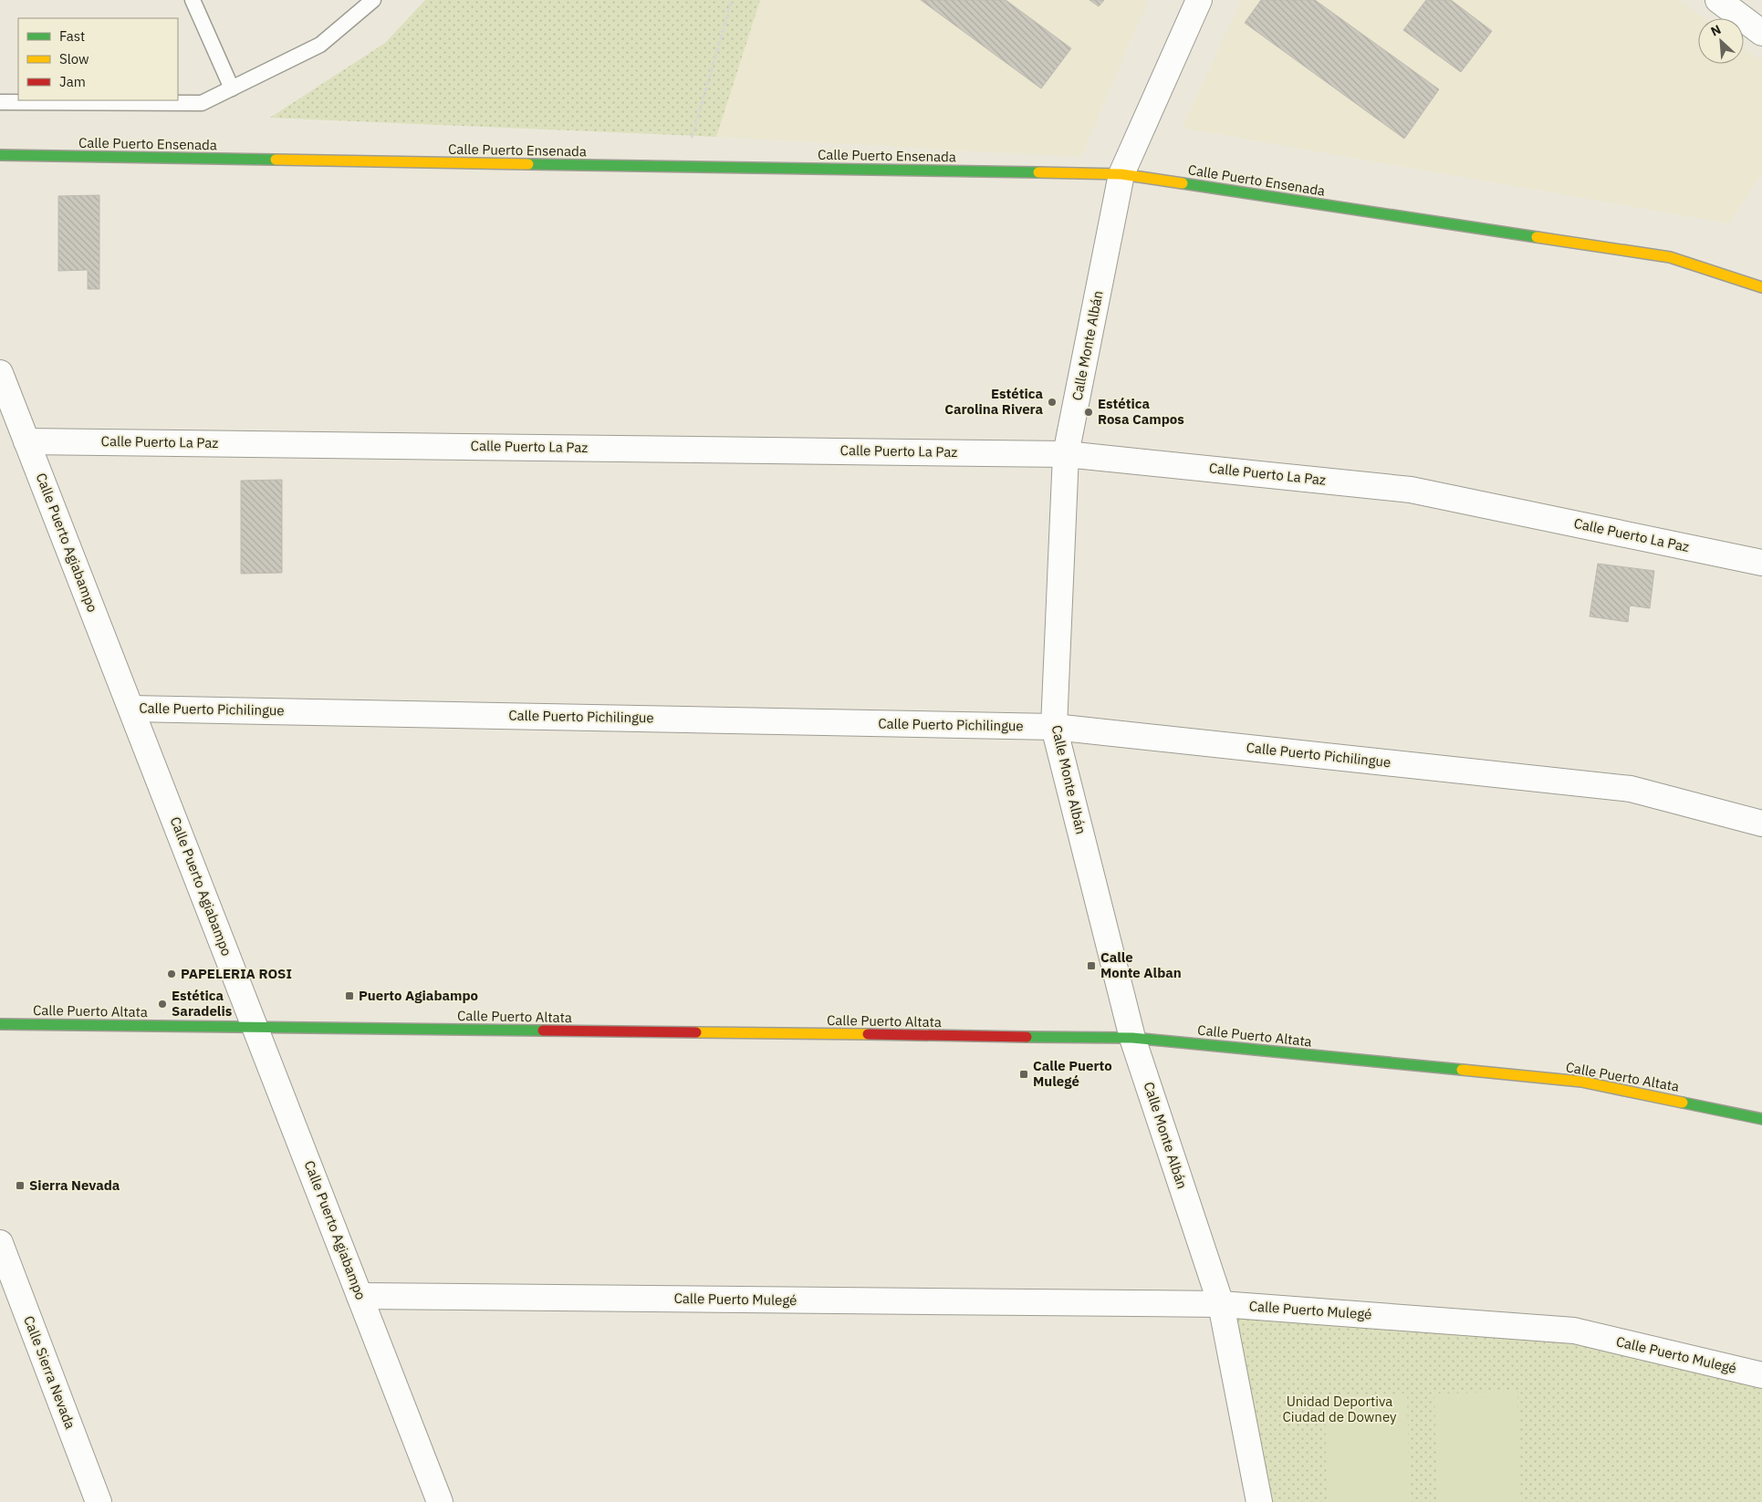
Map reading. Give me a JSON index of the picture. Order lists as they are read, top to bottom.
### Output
{
  "streets": {
    "street": [
      "Calle Puerto Ensenada",
      "Calle Monte Albán",
      "Calle Puerto La Paz",
      "Calle Puerto Agiabampo",
      "Calle Puerto Pichilingue",
      "Calle Puerto Altata",
      "Calle Puerto Mulegé",
      "Calle Sierra Nevada"
    ]
  },
  "crossings": [
    ["Calle Puerto Ensenada", "Calle Monte Albán"],
    ["Calle Monte Albán", "Calle Puerto La Paz"],
    ["Calle Monte Albán", "Calle Puerto Pichilingue"],
    ["Calle Monte Albán", "Calle Puerto Altata"],
    ["Calle Monte Albán", "Calle Puerto Mulegé"],
    ["Calle Puerto La Paz", "Calle Puerto Agiabampo"],
    ["Calle Puerto Agiabampo", "Calle Puerto Pichilingue"],
    ["Calle Puerto Agiabampo", "Calle Puerto Altata"],
    ["Calle Puerto Agiabampo", "Calle Puerto Mulegé"]
  ],
  "parks": ["Unidad Deportiva Ciudad de Downey"],
  "places": {
    "other": [
      "Estética Carolina Rivera",
      "Estética Rosa Campos",
      "PAPELERIA ROSI",
      "Estética Saradelis"
    ],
    "transit": [
      "Calle Monte Alban",
      "Puerto Agiabampo",
      "Calle Puerto Mulegé",
      "Sierra Nevada"
    ]
  },
  "legend": ["Fast", "Slow", "Jam"],
  "north": "top left"
}
